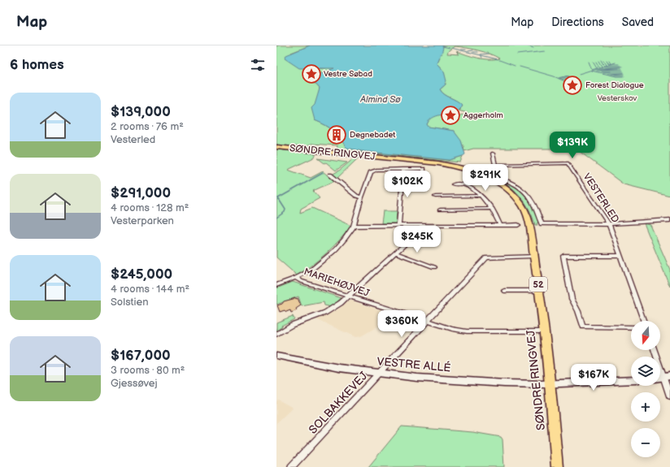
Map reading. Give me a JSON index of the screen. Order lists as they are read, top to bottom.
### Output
{
  "streets": {
    "main road": ["SØNDRE RINGVEJ", "52"],
    "street": [
      "VESTERLED",
      "MARIEHØJVEJ",
      "VESTRE ALLÉ",
      "SOLBAKKEVEJ"
    ]
  },
  "crossings": [
    ["SØNDRE RINGVEJ", "MARIEHØJVEJ"],
    ["SØNDRE RINGVEJ", "VESTRE ALLÉ"],
    ["SØNDRE RINGVEJ", "SOLBAKKEVEJ"],
    ["MARIEHØJVEJ", "SOLBAKKEVEJ"],
    ["VESTRE ALLÉ", "SOLBAKKEVEJ"]
  ],
  "water": ["Almind Sø"],
  "parks": ["Vesterskov"],
  "places": {
    "place": ["Vestre Søbad", "Forest Dialogue", "Aggerholm"],
    "building": ["Degnebadet"]
  },
  "north": "bottom",
  "page": {
    "header": "Map",
    "nav": ["Map", "Directions", "Saved"],
    "heading": "6 homes",
    "list": [
      {
        "name": "$139,000",
        "note": "2 rooms · 76 m² · Vesterled"
      },
      {
        "name": "$291,000",
        "note": "4 rooms · 128 m² · Vesterparken"
      },
      {
        "name": "$245,000",
        "note": "4 rooms · 144 m² · Solstien"
      },
      {
        "name": "$167,000",
        "note": "3 rooms · 80 m² · Gjessøvej"
      }
    ],
    "price": [
      "$139K",
      "$291K",
      "$102K",
      "$245K",
      "$360K",
      "$167K"
    ],
    "map_buttons": ["+", "−"]
  }
}
